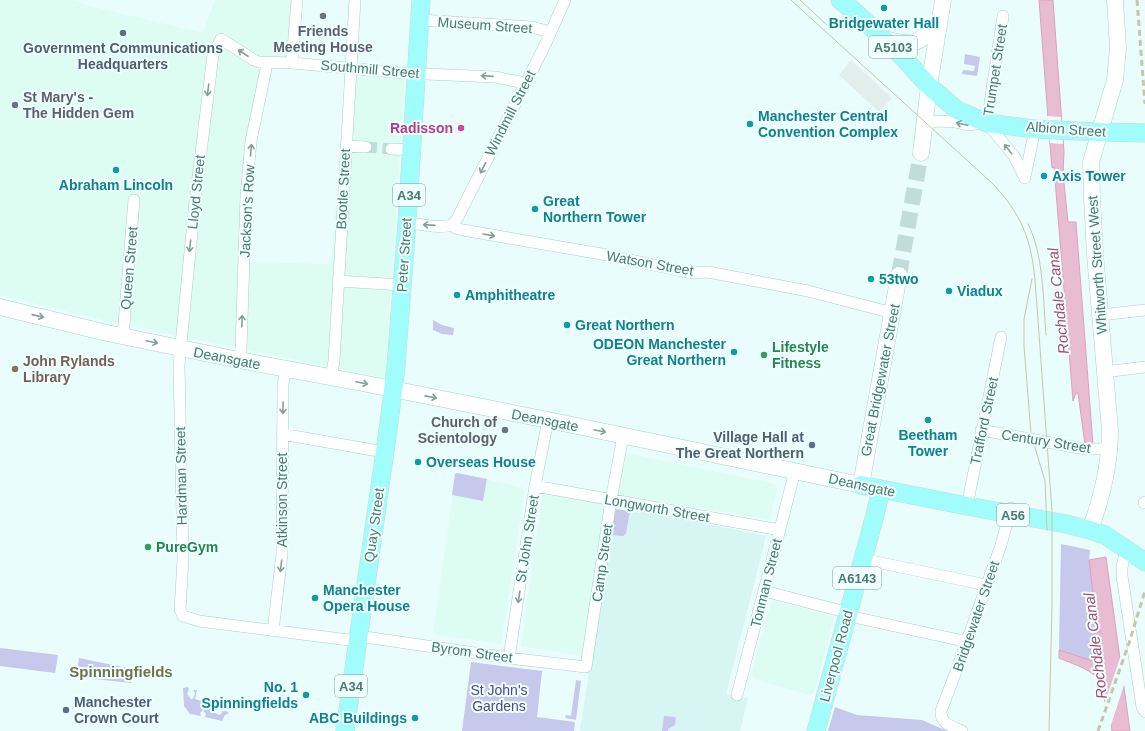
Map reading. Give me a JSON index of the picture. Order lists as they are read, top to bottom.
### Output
{
  "streets": {
    "main road": [
      "A5103",
      "Albion Street",
      "A34",
      "Peter Street",
      "Deansgate",
      "A56",
      "Quay Street",
      "A6143",
      "Liverpool Road"
    ],
    "street": [
      "Museum Street",
      "Southmill Street",
      "Trumpet Street",
      "Windmill Street",
      "Bootle Street",
      "Lloyd Street",
      "Jackson's Row",
      "Watson Street",
      "Whitworth Street West",
      "Queen Street",
      "Great Bridgewater Street",
      "Trafford Street",
      "Century Street",
      "Hardman Street",
      "Atkinson Street",
      "Longworth Street",
      "St John Street",
      "Camp Street",
      "Tonman Street",
      "Bridgewater Street",
      "Byrom Street"
    ]
  },
  "crossings": [
    ["Museum Street", "Windmill Street"],
    ["Museum Street", "Peter Street"],
    ["A5103", "Albion Street"],
    ["Southmill Street", "Windmill Street"],
    ["Southmill Street", "Bootle Street"],
    ["Southmill Street", "Lloyd Street"],
    ["Southmill Street", "Jackson's Row"],
    ["Southmill Street", "Peter Street"],
    ["Trumpet Street", "Albion Street"],
    ["Windmill Street", "Watson Street"],
    ["Albion Street", "Whitworth Street West"],
    ["Bootle Street", "Deansgate"],
    ["Lloyd Street", "Deansgate"],
    ["Lloyd Street", "Hardman Street"],
    ["Jackson's Row", "Deansgate"],
    ["Peter Street", "Watson Street"],
    ["Peter Street", "Deansgate"],
    ["Peter Street", "Quay Street"],
    ["Watson Street", "Great Bridgewater Street"],
    ["Whitworth Street West", "Deansgate"],
    ["Whitworth Street West", "Century Street"],
    ["Whitworth Street West", "A56"],
    ["Queen Street", "Deansgate"],
    ["Deansgate", "Great Bridgewater Street"],
    ["Deansgate", "Trafford Street"],
    ["Deansgate", "Hardman Street"],
    ["Deansgate", "Atkinson Street"],
    ["Deansgate", "A56"],
    ["Deansgate", "Quay Street"],
    ["Deansgate", "St John Street"],
    ["Deansgate", "Camp Street"],
    ["Deansgate", "Tonman Street"],
    ["Deansgate", "Bridgewater Street"],
    ["Deansgate", "Liverpool Road"],
    ["Trafford Street", "Century Street"],
    ["Hardman Street", "Byrom Street"],
    ["Atkinson Street", "Byrom Street"],
    ["Longworth Street", "St John Street"],
    ["Longworth Street", "Camp Street"],
    ["Longworth Street", "Tonman Street"],
    ["Quay Street", "Byrom Street"],
    ["St John Street", "Byrom Street"],
    ["Camp Street", "Byrom Street"]
  ],
  "one_way": [
    "Southmill Street",
    "Windmill Street",
    "Lloyd Street",
    "Jackson's Row",
    "Watson Street",
    "Deansgate",
    "Atkinson Street",
    "St John Street"
  ],
  "districts": ["Spinningfields"],
  "water": ["Rochdale Canal"],
  "parks": ["St John's Gardens"],
  "places": [
    "Bridgewater Hall",
    "Friends Meeting House",
    "Government Communications Headquarters",
    "St Mary's - The Hidden Gem",
    "Manchester Central Convention Complex",
    "Radisson",
    "Abraham Lincoln",
    "Axis Tower",
    "Great Northern Tower",
    "53two",
    "Viadux",
    "Amphitheatre",
    "Great Northern",
    "ODEON Manchester Great Northern",
    "Lifestyle Fitness",
    "John Rylands Library",
    "Beetham Tower",
    "Church of Scientology",
    "Village Hall at The Great Northern",
    "Overseas House",
    "PureGym",
    "Manchester Opera House",
    "No. 1 Spinningfields",
    "Manchester Crown Court",
    "ABC Buildings"
  ]
}
